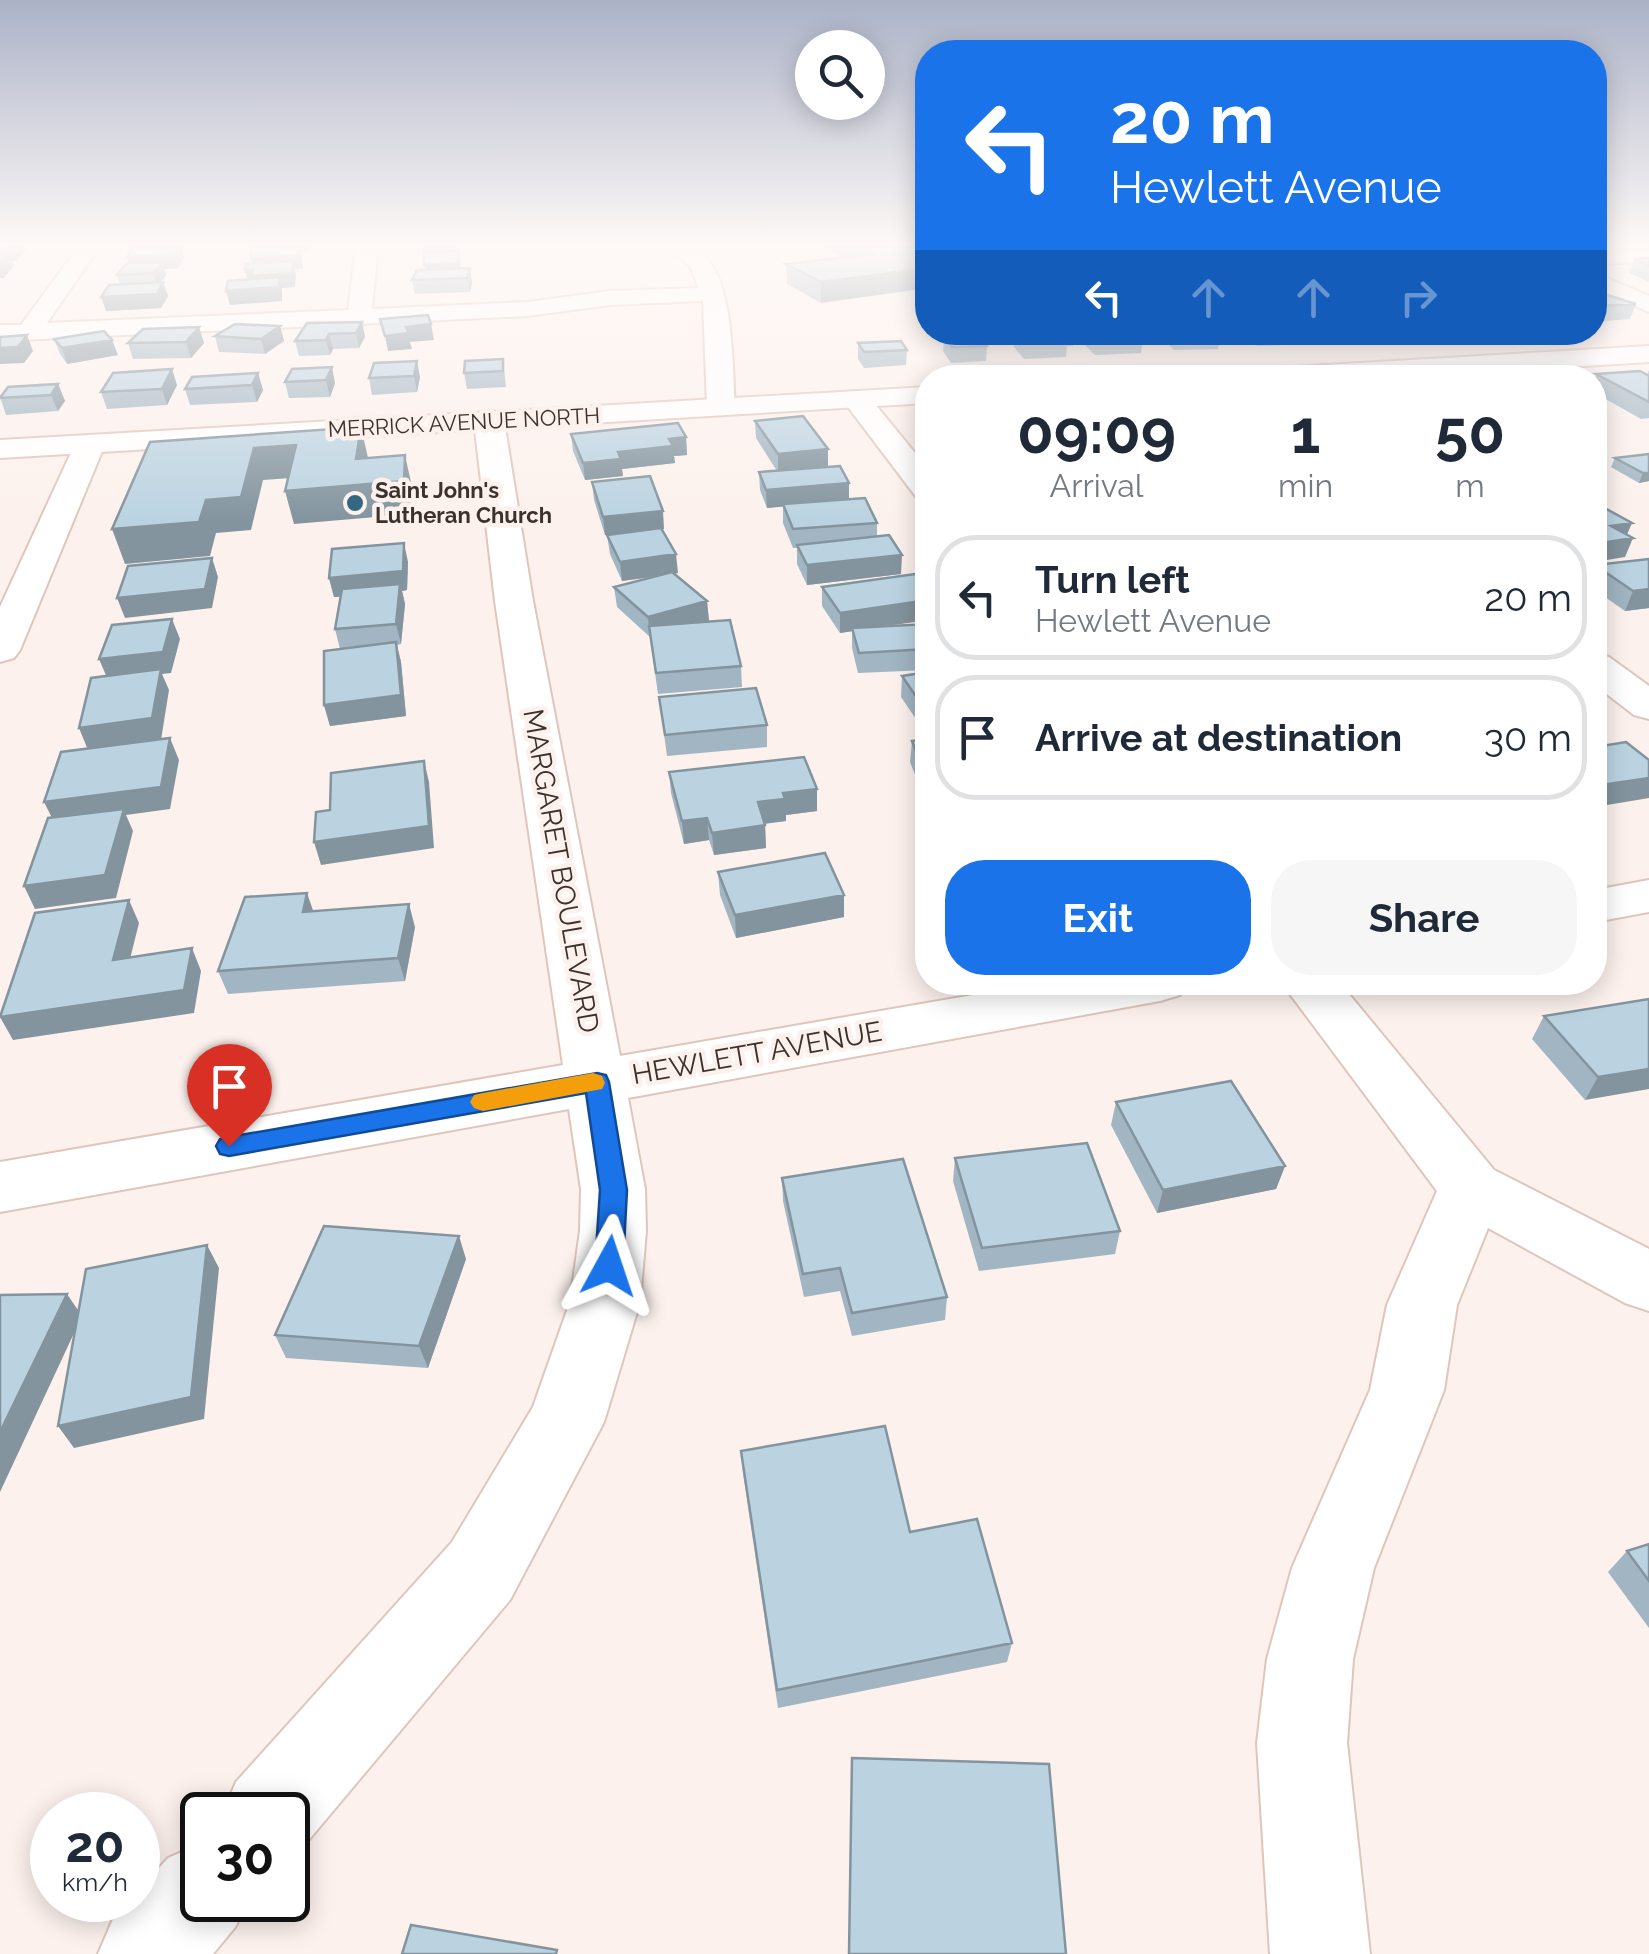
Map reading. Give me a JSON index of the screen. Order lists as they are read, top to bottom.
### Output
{
  "streets": {
    "street": ["MERRICK AVENUE NORTH", "MARGARET BOULEVARD", "HEWLETT AVENUE"]
  },
  "crossings": [
    ["MERRICK AVENUE NORTH", "MARGARET BOULEVARD"],
    ["MARGARET BOULEVARD", "HEWLETT AVENUE"]
  ],
  "places": ["Saint John's Lutheran Church"],
  "page": {
    "turn": ["20 m", "Hewlett Avenue"],
    "eta": [
      "09:09",
      "Arrival",
      "1",
      "min",
      "50",
      "m"
    ],
    "list": [
      {
        "name": "Turn left",
        "note": "Hewlett Avenue",
        "value": "20 m"
      },
      {
        "name": "Arrive at destination",
        "value": "30 m"
      }
    ],
    "buttons": ["Exit", "Share"],
    "speed": "20 km/h",
    "limit": "30"
  }
}
